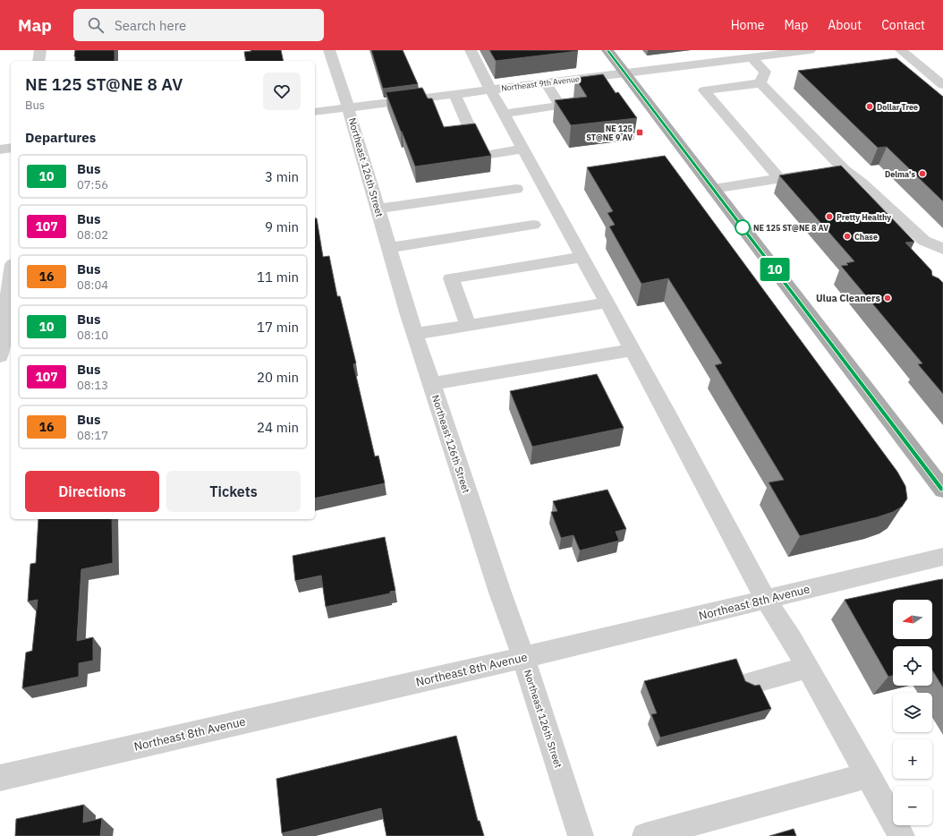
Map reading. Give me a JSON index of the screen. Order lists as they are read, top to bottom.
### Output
{
  "streets": {
    "street": ["Northeast 9th Avenue", "Northeast 126th Street", "Northeast 8th Avenue"]
  },
  "crossings": [
    ["Northeast 9th Avenue", "Northeast 126th Street"],
    ["Northeast 126th Street", "Northeast 8th Avenue"]
  ],
  "places": {
    "other": [
      "Dollar Tree",
      "Delma's",
      "Pretty Healthy",
      "NE 125 ST@NE 8 AV",
      "Chase",
      "Ulua Cleaners"
    ],
    "transit": ["NE 125 ST@NE 9 AV"]
  },
  "lines": ["bus line 10"],
  "north": "left",
  "page": {
    "header": "Map",
    "search": "Search here",
    "nav": [
      "Home",
      "Map",
      "About",
      "Contact"
    ],
    "on_map": "10",
    "heading": [
      ["NE 125 ST@NE 8 AV", "Bus"],
      "Departures"
    ],
    "list": [
      {
        "mark": "10",
        "name": "Bus",
        "note": "07:56",
        "value": "3 min"
      },
      {
        "mark": "107",
        "name": "Bus",
        "note": "08:02",
        "value": "9 min"
      },
      {
        "mark": "16",
        "name": "Bus",
        "note": "08:04",
        "value": "11 min"
      },
      {
        "mark": "10",
        "name": "Bus",
        "note": "08:10",
        "value": "17 min"
      },
      {
        "mark": "107",
        "name": "Bus",
        "note": "08:13",
        "value": "20 min"
      },
      {
        "mark": "16",
        "name": "Bus",
        "note": "08:17",
        "value": "24 min"
      }
    ],
    "buttons": ["Directions", "Tickets"],
    "map_buttons": ["+", "−"]
  }
}
